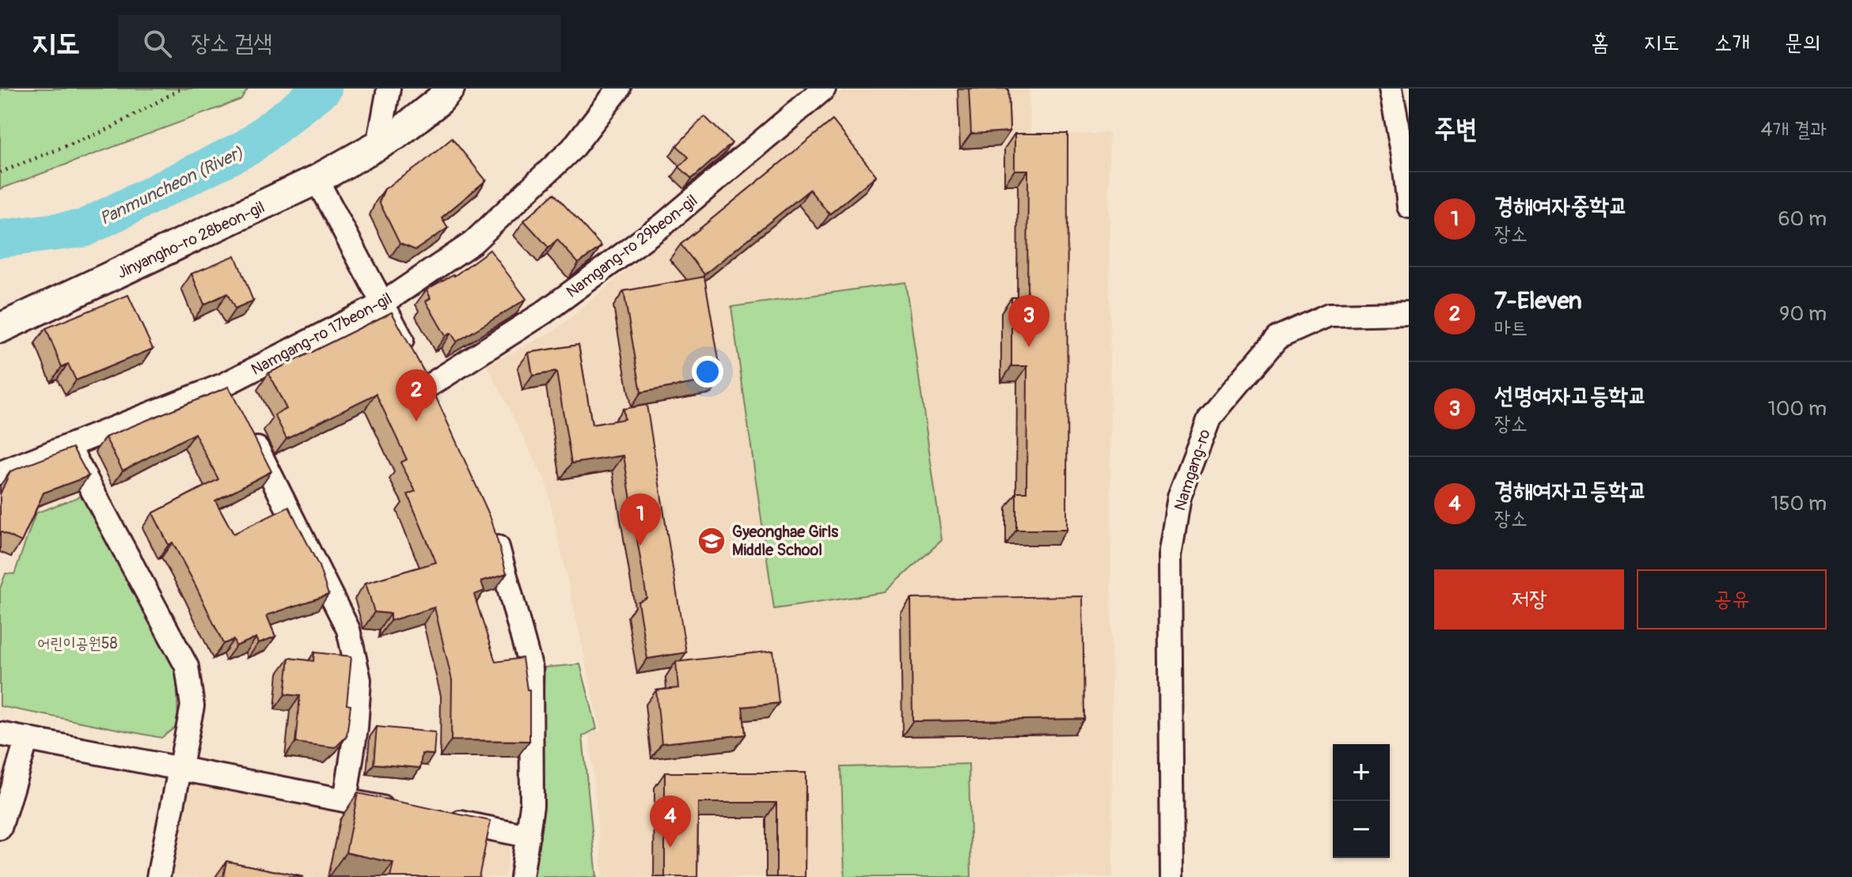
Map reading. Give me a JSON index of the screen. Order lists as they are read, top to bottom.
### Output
{
  "streets": {
    "street": [
      "Jinyangho-ro 28beon-gil",
      "Namgang-ro 29beon-gil",
      "Namgang-ro 17beon-gil",
      "Namgang-ro"
    ]
  },
  "water": ["Panmuncheon (River)"],
  "parks": ["어린이공원58"],
  "places": {
    "school or university": ["Gyeonghae Girls Middle School"]
  },
  "page": {
    "header": "지도",
    "search": "장소 검색",
    "nav": [
      "홈",
      "지도",
      "소개",
      "문의"
    ],
    "heading": ["주변", "4개 결과"],
    "list": [
      {
        "mark": "1",
        "name": "경해여자중학교",
        "note": "장소",
        "value": "60 m"
      },
      {
        "mark": "2",
        "name": "7-Eleven",
        "note": "마트",
        "value": "90 m"
      },
      {
        "mark": "3",
        "name": "선명여자고등학교",
        "note": "장소",
        "value": "100 m"
      },
      {
        "mark": "4",
        "name": "경해여자고등학교",
        "note": "장소",
        "value": "150 m"
      }
    ],
    "pins": [
      "3",
      "2",
      "1",
      "4"
    ],
    "buttons": ["저장", "공유"],
    "map_buttons": ["+", "−"]
  }
}
